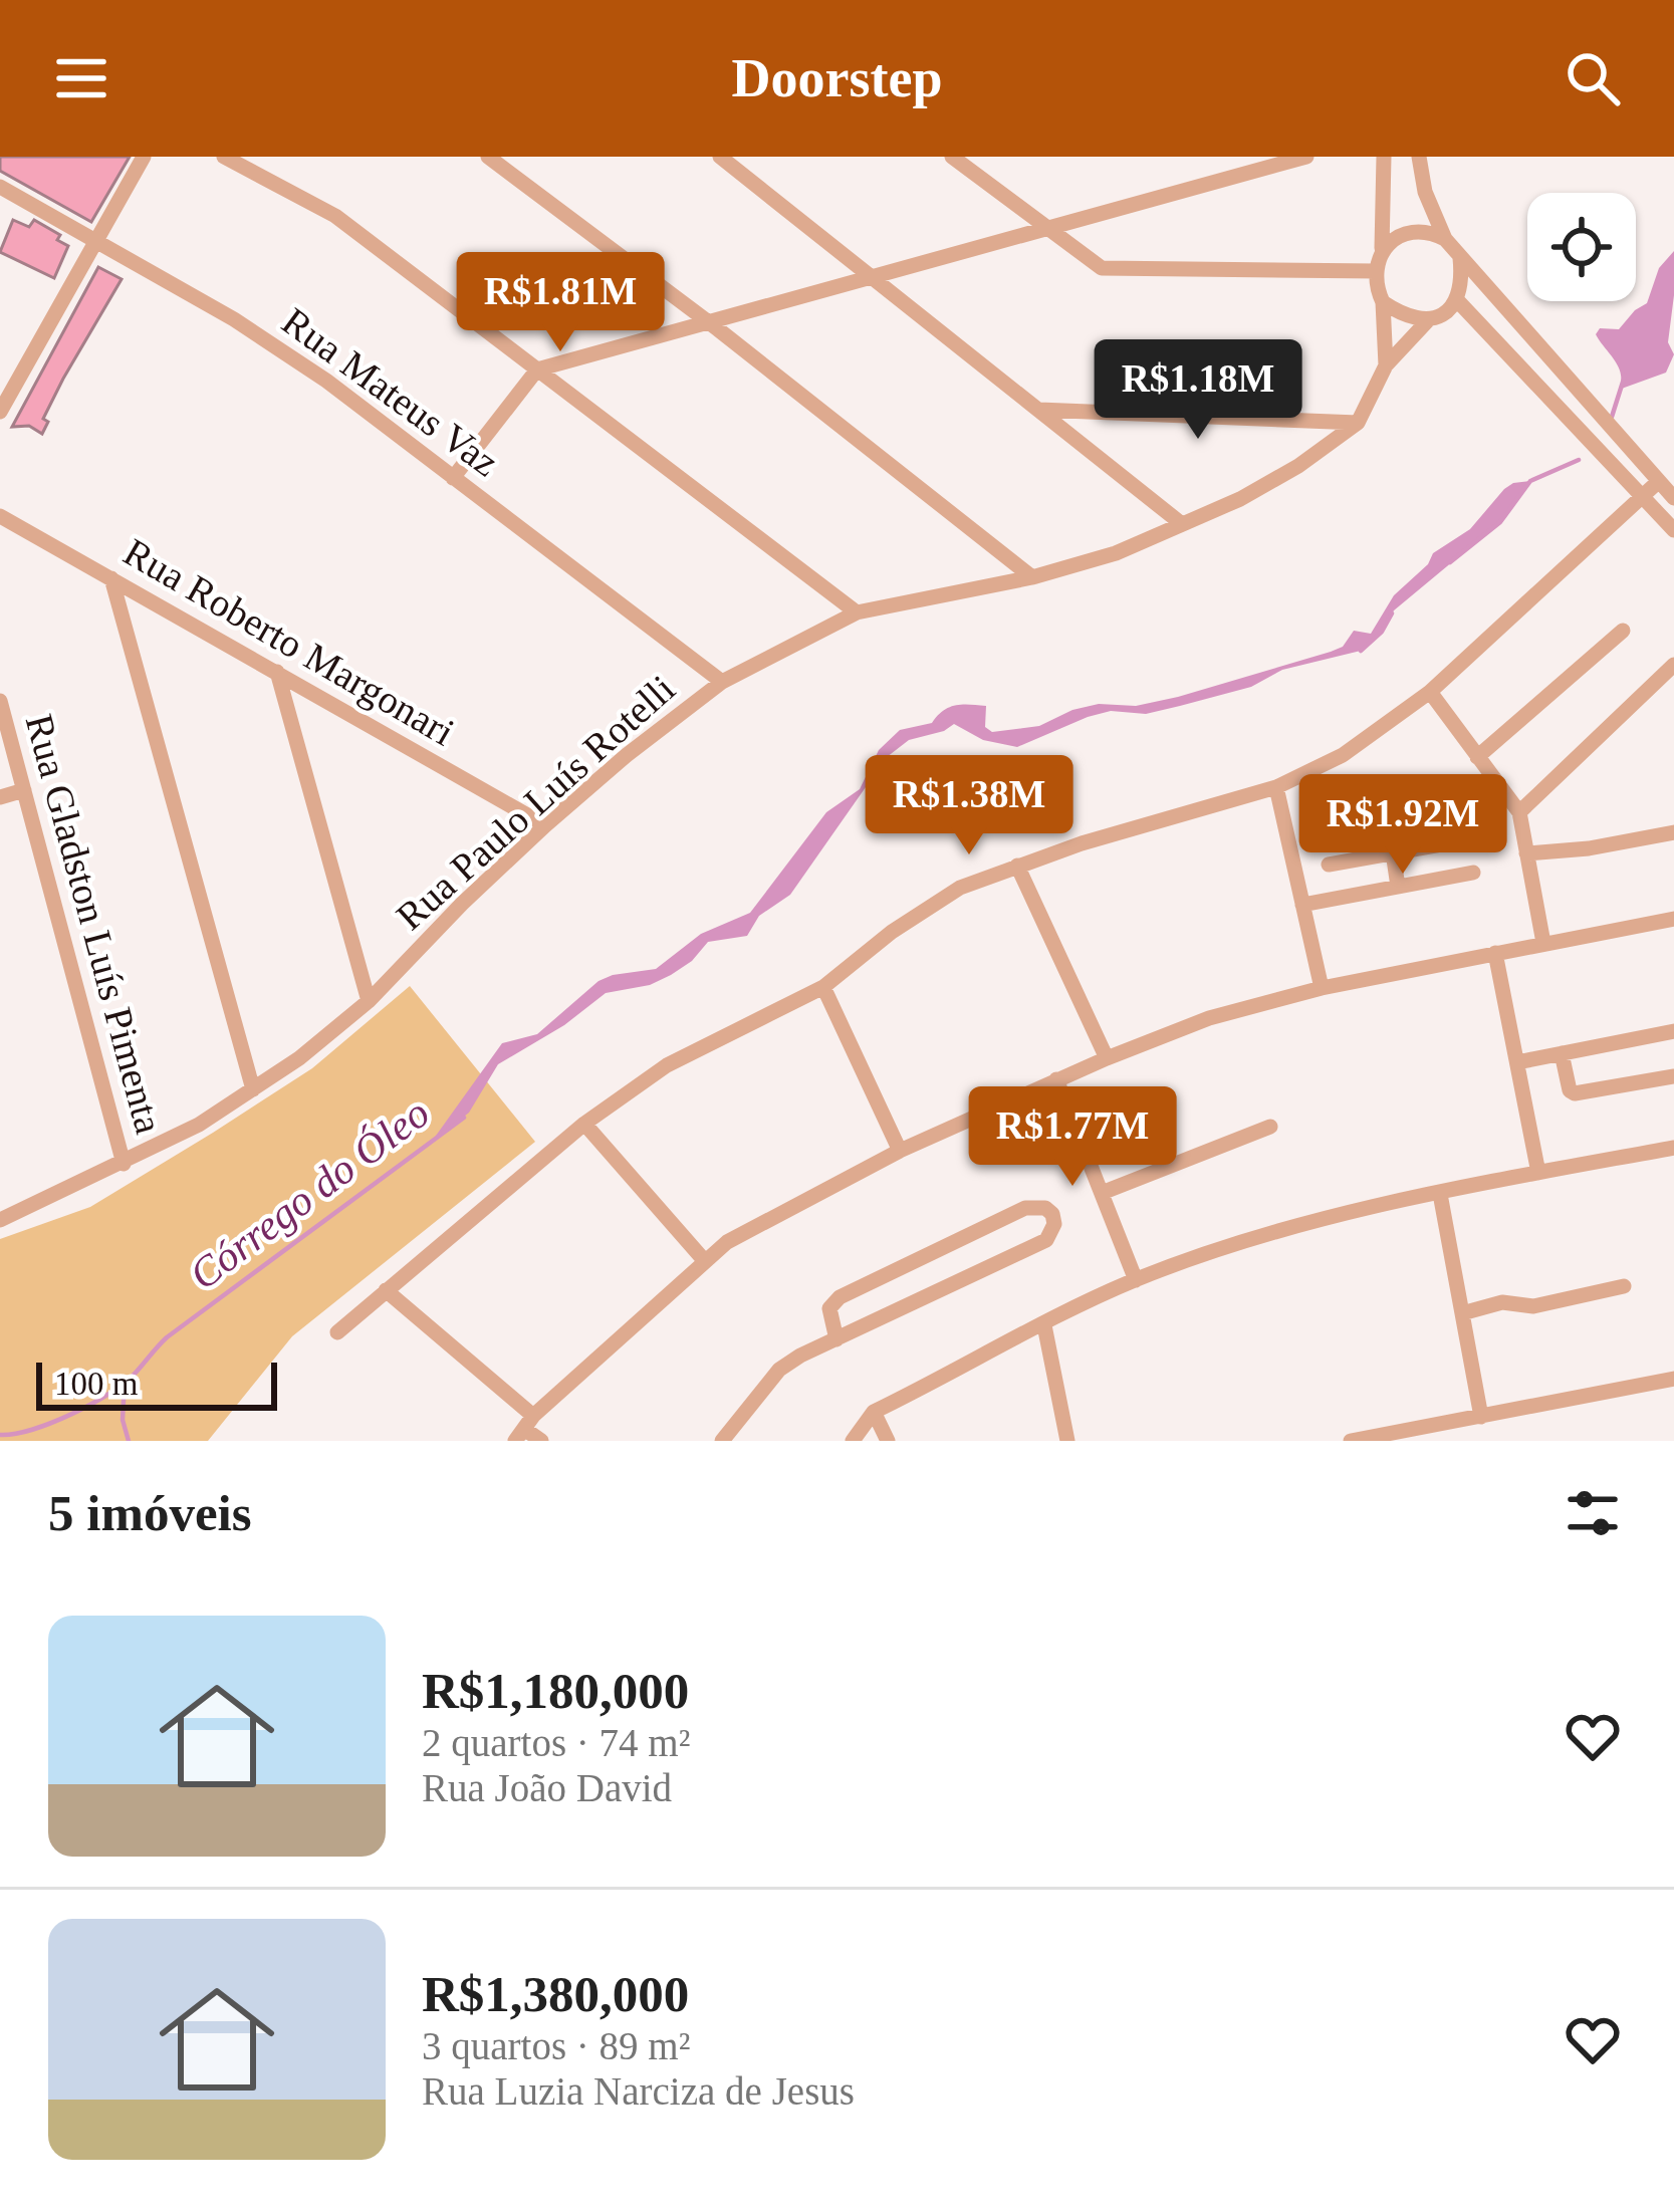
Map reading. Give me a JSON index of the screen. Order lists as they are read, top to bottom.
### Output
{
  "streets": {
    "street": [
      "Rua Mateus Vaz",
      "Rua Roberto Margonari",
      "Rua Paulo Luís Rotelli",
      "Rua Gladston Luís Pimenta"
    ]
  },
  "crossings": [
    ["Rua Mateus Vaz", "Rua Paulo Luís Rotelli"],
    ["Rua Roberto Margonari", "Rua Paulo Luís Rotelli"],
    ["Rua Paulo Luís Rotelli", "Rua Gladston Luís Pimenta"]
  ],
  "water": ["Córrego do Óleo"],
  "scale_bar": "100 m",
  "page": {
    "header": "Doorstep",
    "price": [
      "R$1.81M",
      "R$1.18M",
      "R$1.38M",
      "R$1.92M",
      "R$1.77M"
    ],
    "scale": "100 m",
    "heading": "5 imóveis",
    "list": [
      {
        "name": "R$1,180,000",
        "note": "2 quartos · 74 m² · Rua João David"
      },
      {
        "name": "R$1,380,000",
        "note": "3 quartos · 89 m² · Rua Luzia Narciza de Jesus"
      }
    ]
  }
}
